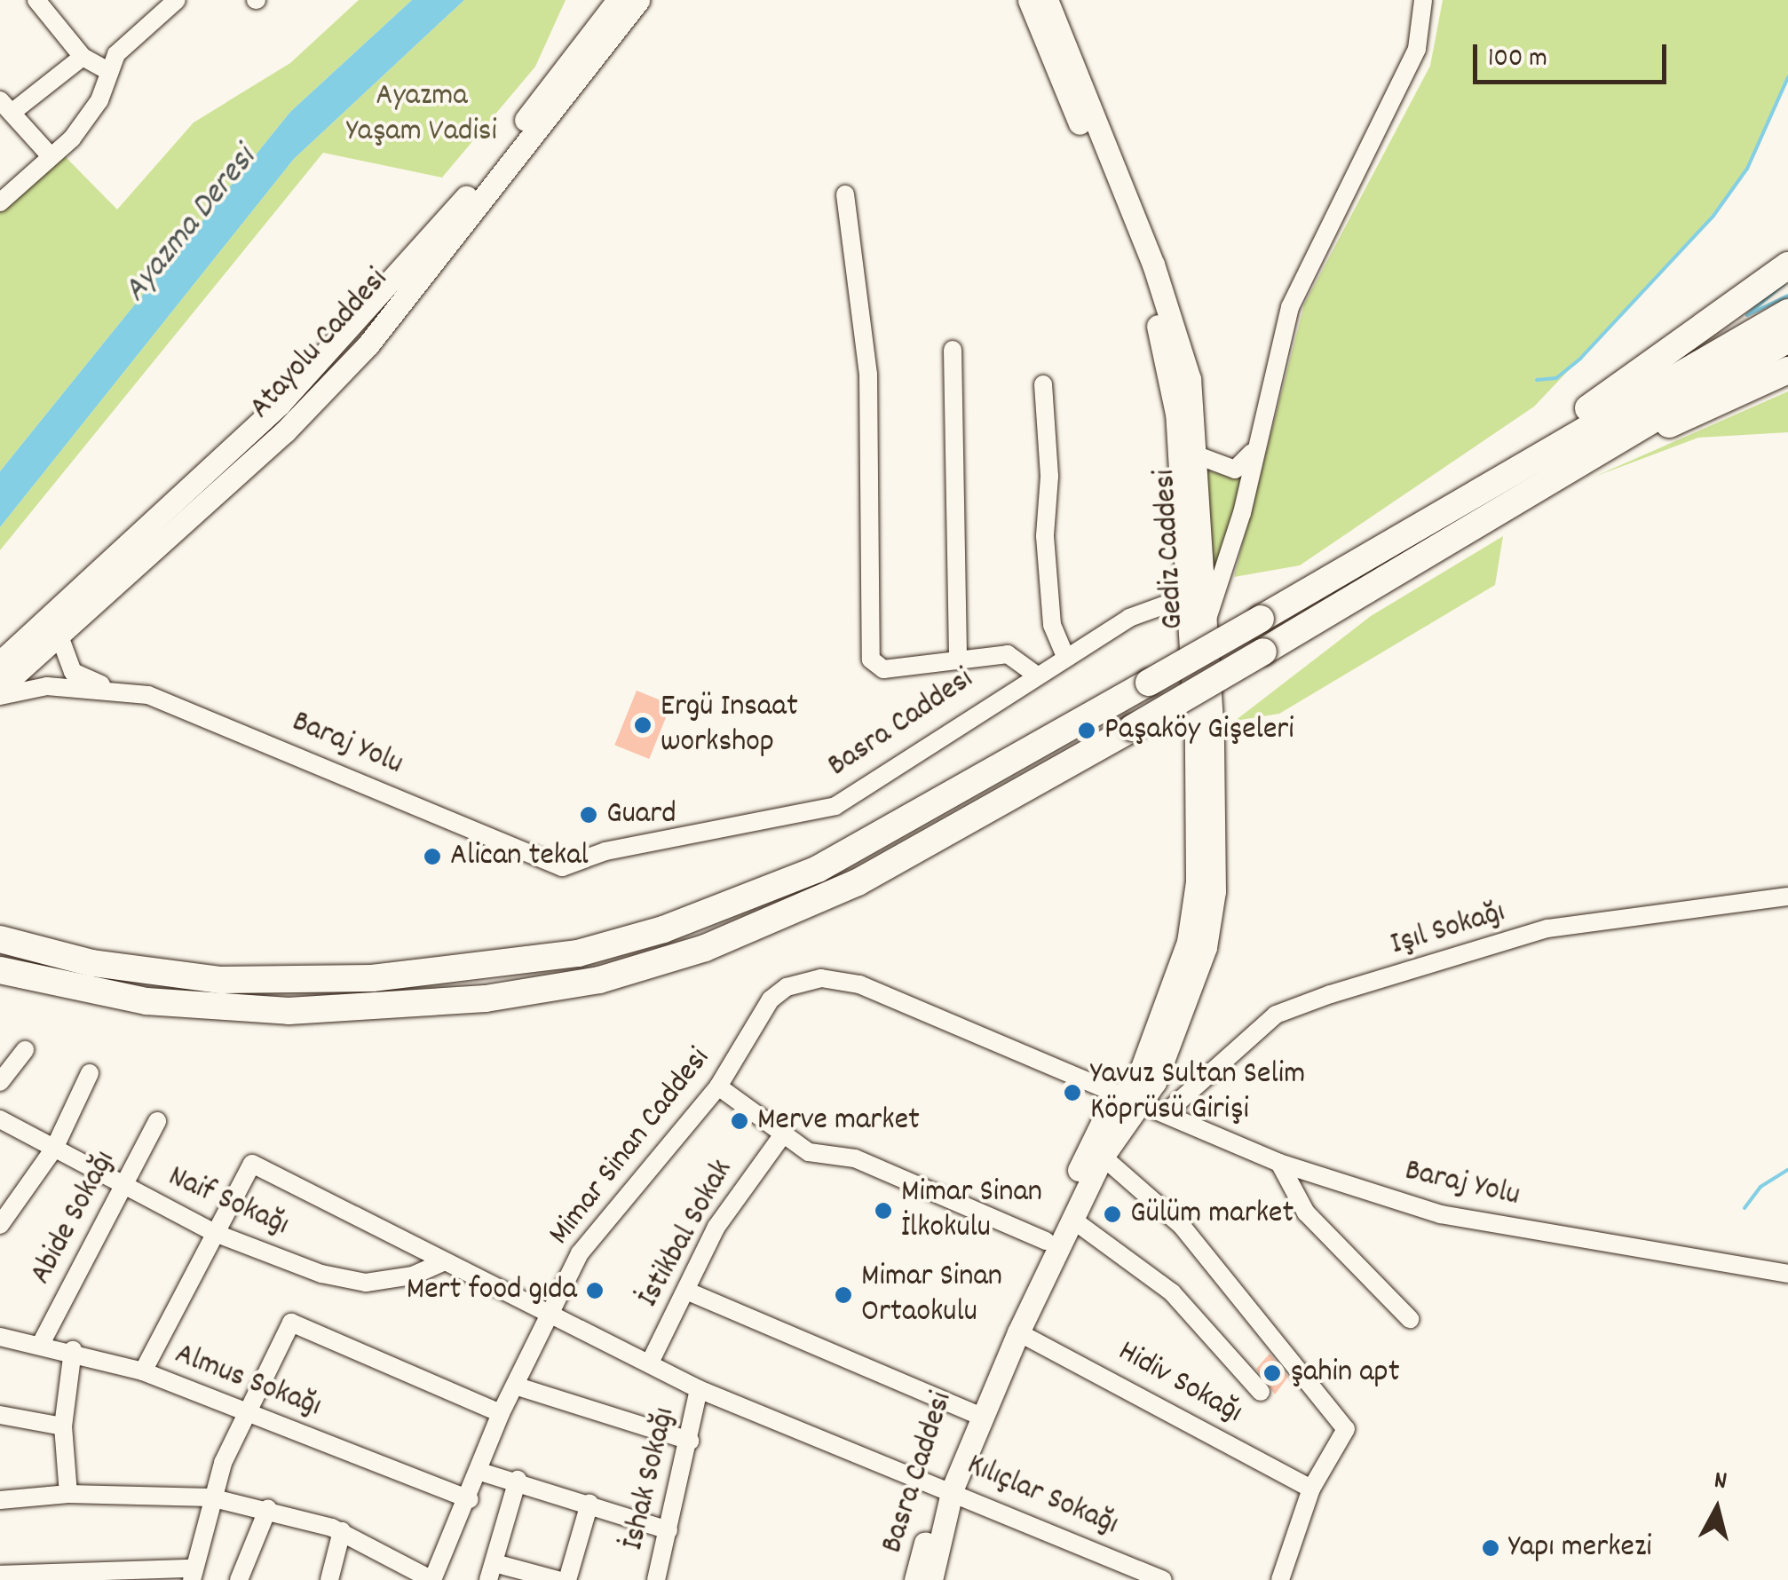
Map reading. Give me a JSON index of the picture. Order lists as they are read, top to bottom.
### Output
{
  "streets": {
    "main road": ["Atayolu Caddesi", "Gediz Caddesi", "Basra Caddesi"],
    "street": [
      "Baraj Yolu",
      "Işıl Sokağı",
      "Mimar Sinan Caddesi",
      "Naif Sokağı",
      "Abide Sokağı",
      "İstikbal Sokak",
      "Almus Sokağı",
      "Hidiv Sokağı",
      "İshak Sokağı",
      "Kılıçlar Sokağı"
    ]
  },
  "crossings": [
    ["Atayolu Caddesi", "Baraj Yolu"],
    ["Gediz Caddesi", "Basra Caddesi"],
    ["Gediz Caddesi", "Baraj Yolu"],
    ["Gediz Caddesi", "Mimar Sinan Caddesi"],
    ["Basra Caddesi", "Baraj Yolu"],
    ["Basra Caddesi", "Mimar Sinan Caddesi"],
    ["Basra Caddesi", "Hidiv Sokağı"],
    ["Basra Caddesi", "Kılıçlar Sokağı"],
    ["Baraj Yolu", "Işıl Sokağı"],
    ["Baraj Yolu", "Mimar Sinan Caddesi"],
    ["Mimar Sinan Caddesi", "Almus Sokağı"],
    ["Mimar Sinan Caddesi", "Kılıçlar Sokağı"],
    ["Naif Sokağı", "Abide Sokağı"],
    ["Naif Sokağı", "Kılıçlar Sokağı"],
    ["Abide Sokağı", "Almus Sokağı"],
    ["İstikbal Sokak", "Kılıçlar Sokağı"],
    ["İshak Sokağı", "Kılıçlar Sokağı"]
  ],
  "water": ["Ayazma Deresi"],
  "parks": ["Ayazma Yaşam Vadisi"],
  "places": [
    "Ergü Insaat workshop",
    "Paşaköy Gişeleri",
    "Guard",
    "Alican tekal",
    "Yavuz Sultan Selim Köprüsü Girişi",
    "Merve market",
    "Mimar Sinan İlkokulu",
    "Gülüm market",
    "Mert food gıda",
    "Mimar Sinan Ortaokulu",
    "şahin apt",
    "Yapı merkezi"
  ],
  "scale_bar": "100 m",
  "north": "top"
}
